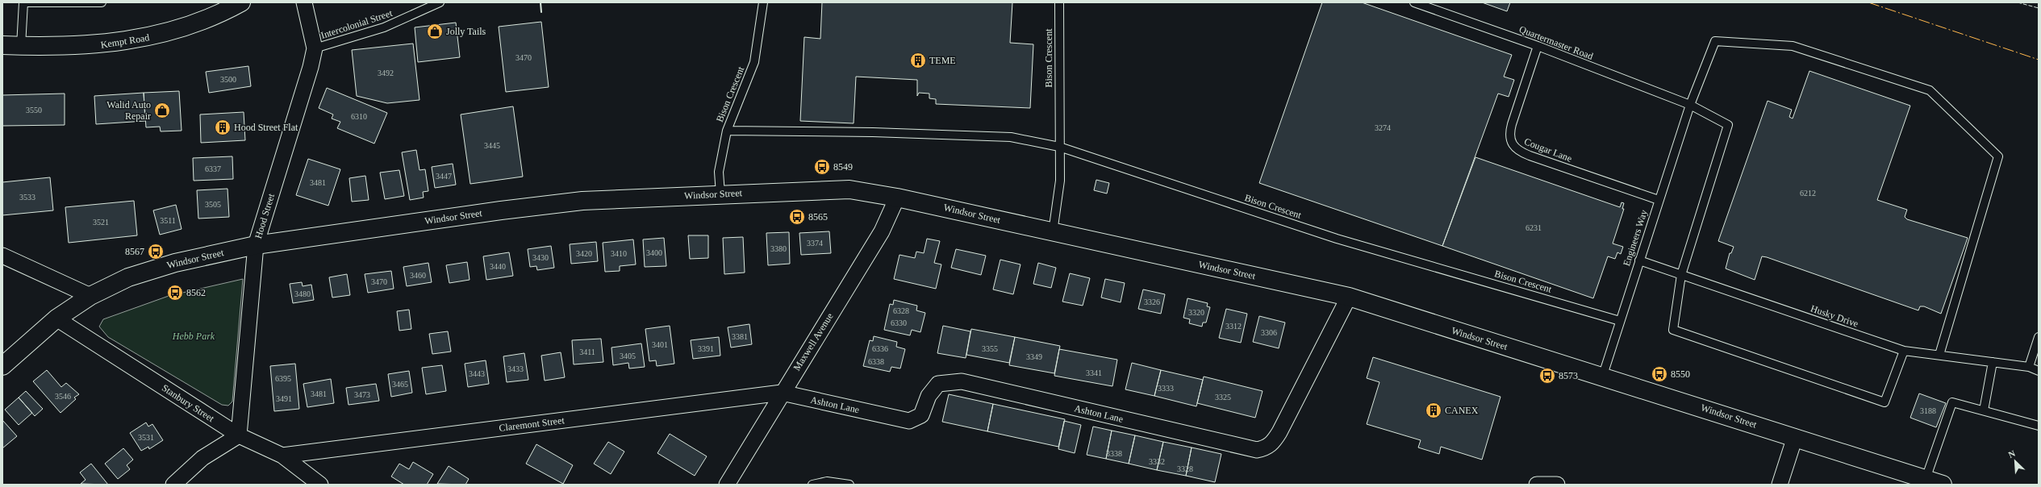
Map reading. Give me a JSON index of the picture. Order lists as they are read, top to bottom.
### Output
{
  "streets": {
    "street": [
      "Kempt Road",
      "Windsor Street",
      "Hood Street",
      "Maxwell Avenue",
      "Stanbury Street",
      "Ashton Lane",
      "Claremont Street"
    ],
    "lane": [
      "Intercolonial Street",
      "Quartermaster Road",
      "Bison Crescent",
      "Cougar Lane",
      "Engineers Way",
      "Husky Drive"
    ]
  },
  "crossings": [
    ["Intercolonial Street", "Hood Street"],
    ["Quartermaster Road", "Cougar Lane"],
    ["Quartermaster Road", "Engineers Way"],
    ["Quartermaster Road", "Husky Drive"],
    ["Bison Crescent", "Windsor Street"],
    ["Bison Crescent", "Engineers Way"],
    ["Cougar Lane", "Engineers Way"],
    ["Windsor Street", "Hood Street"],
    ["Windsor Street", "Engineers Way"],
    ["Windsor Street", "Maxwell Avenue"],
    ["Windsor Street", "Stanbury Street"],
    ["Windsor Street", "Ashton Lane"],
    ["Hood Street", "Stanbury Street"],
    ["Engineers Way", "Husky Drive"],
    ["Maxwell Avenue", "Ashton Lane"],
    ["Maxwell Avenue", "Claremont Street"],
    ["Stanbury Street", "Claremont Street"],
    ["Ashton Lane", "Claremont Street"]
  ],
  "parks": ["Hebb Park"],
  "places": {
    "shop": ["Jolly Tails", "Walid Auto Repair"],
    "building": ["TEME", "Hood Street Flat", "CANEX"],
    "bus stop": [
      "8549",
      "8565",
      "8567",
      "8562",
      "8550",
      "8573"
    ]
  },
  "house_numbers": [
    "3470",
    "3492",
    "3500",
    "3550",
    "6310",
    "3274",
    "3445",
    "6337",
    "3447",
    "3481",
    "6212",
    "3533",
    "3505",
    "3511",
    "3521",
    "6231",
    "3374",
    "3380",
    "3400",
    "3420",
    "3410",
    "3430",
    "3440",
    "3460",
    "3470",
    "3480",
    "3326",
    "6328",
    "3320",
    "6330",
    "3312",
    "3306",
    "3381",
    "3401",
    "3391",
    "6336",
    "3355",
    "3411",
    "3405",
    "3349",
    "6338",
    "3433",
    "3341",
    "3443",
    "6395",
    "3465",
    "3333",
    "3481",
    "3473",
    "3546",
    "3325",
    "3491",
    "3188",
    "3531",
    "3338",
    "3332",
    "3328"
  ],
  "north": "top left"
}
